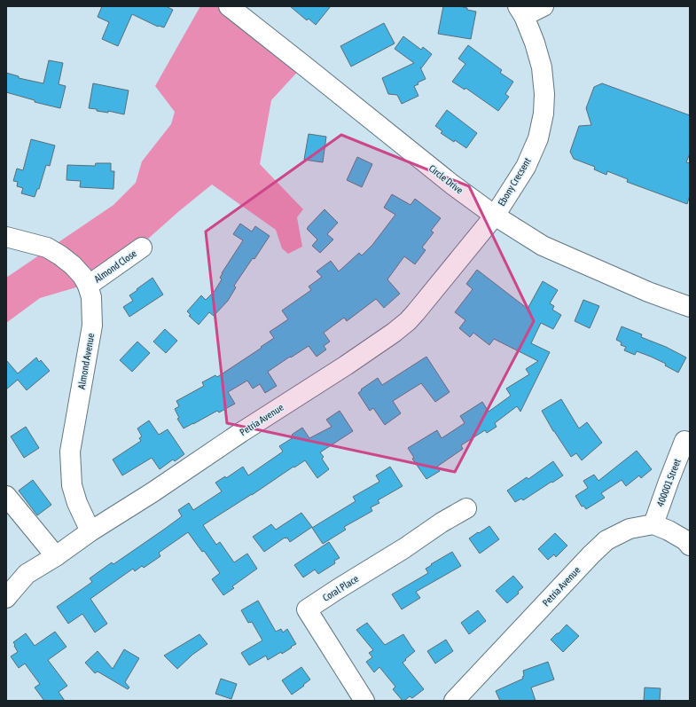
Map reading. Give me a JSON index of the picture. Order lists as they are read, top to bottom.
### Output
{
  "streets": {
    "street": [
      "Circle Drive",
      "Ebony Crecsent",
      "Almond Close",
      "Almond Avenue",
      "Petria Avenue",
      "400001 Street",
      "Coral Place"
    ]
  },
  "crossings": [
    ["Circle Drive", "Ebony Crecsent"],
    ["Circle Drive", "Petria Avenue"],
    ["Ebony Crecsent", "Petria Avenue"],
    ["Almond Close", "Almond Avenue"],
    ["Almond Avenue", "Petria Avenue"],
    ["Petria Avenue", "400001 Street"]
  ]
}
